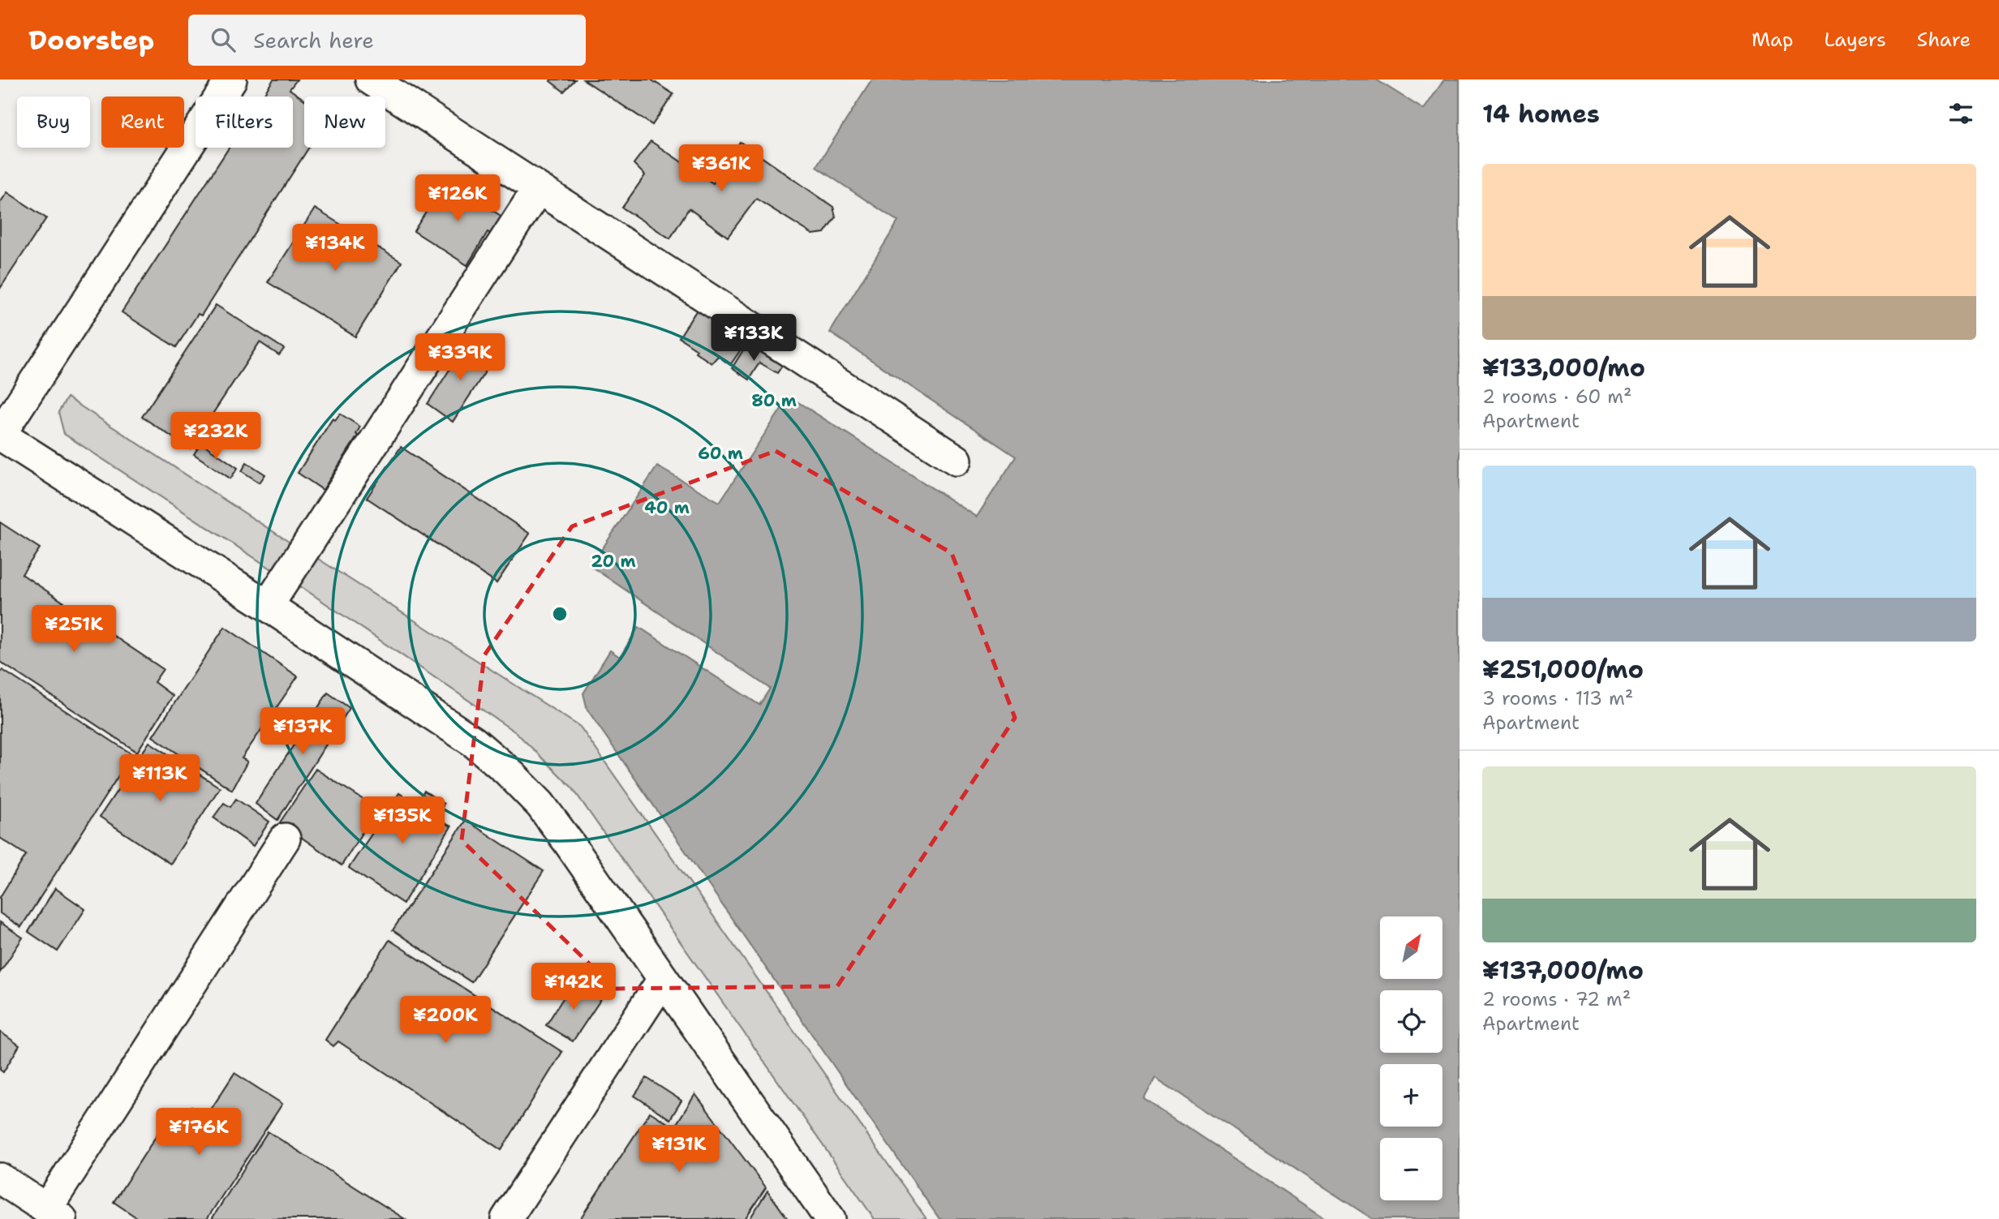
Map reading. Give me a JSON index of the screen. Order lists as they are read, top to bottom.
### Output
{
  "north": "top right",
  "page": {
    "header": "Doorstep",
    "search": "Search here",
    "nav": ["Map", "Layers", "Share"],
    "heading": "14 homes",
    "chip": [
      "Buy",
      "Rent",
      "Filters",
      "New"
    ],
    "price": [
      "¥361K",
      "¥126K",
      "¥134K",
      "¥133K",
      "¥339K",
      "¥232K",
      "¥251K",
      "¥137K",
      "¥113K",
      "¥135K",
      "¥142K",
      "¥200K",
      "¥176K",
      "¥131K"
    ],
    "list": [
      {
        "name": "¥133,000/mo",
        "note": "2 rooms · 60 m² · Apartment"
      },
      {
        "name": "¥251,000/mo",
        "note": "3 rooms · 113 m² · Apartment"
      },
      {
        "name": "¥137,000/mo",
        "note": "2 rooms · 72 m² · Apartment"
      }
    ],
    "map_buttons": ["+", "−"]
  },
  "rings": [
    "80 m",
    "60 m",
    "40 m",
    "20 m"
  ]
}
